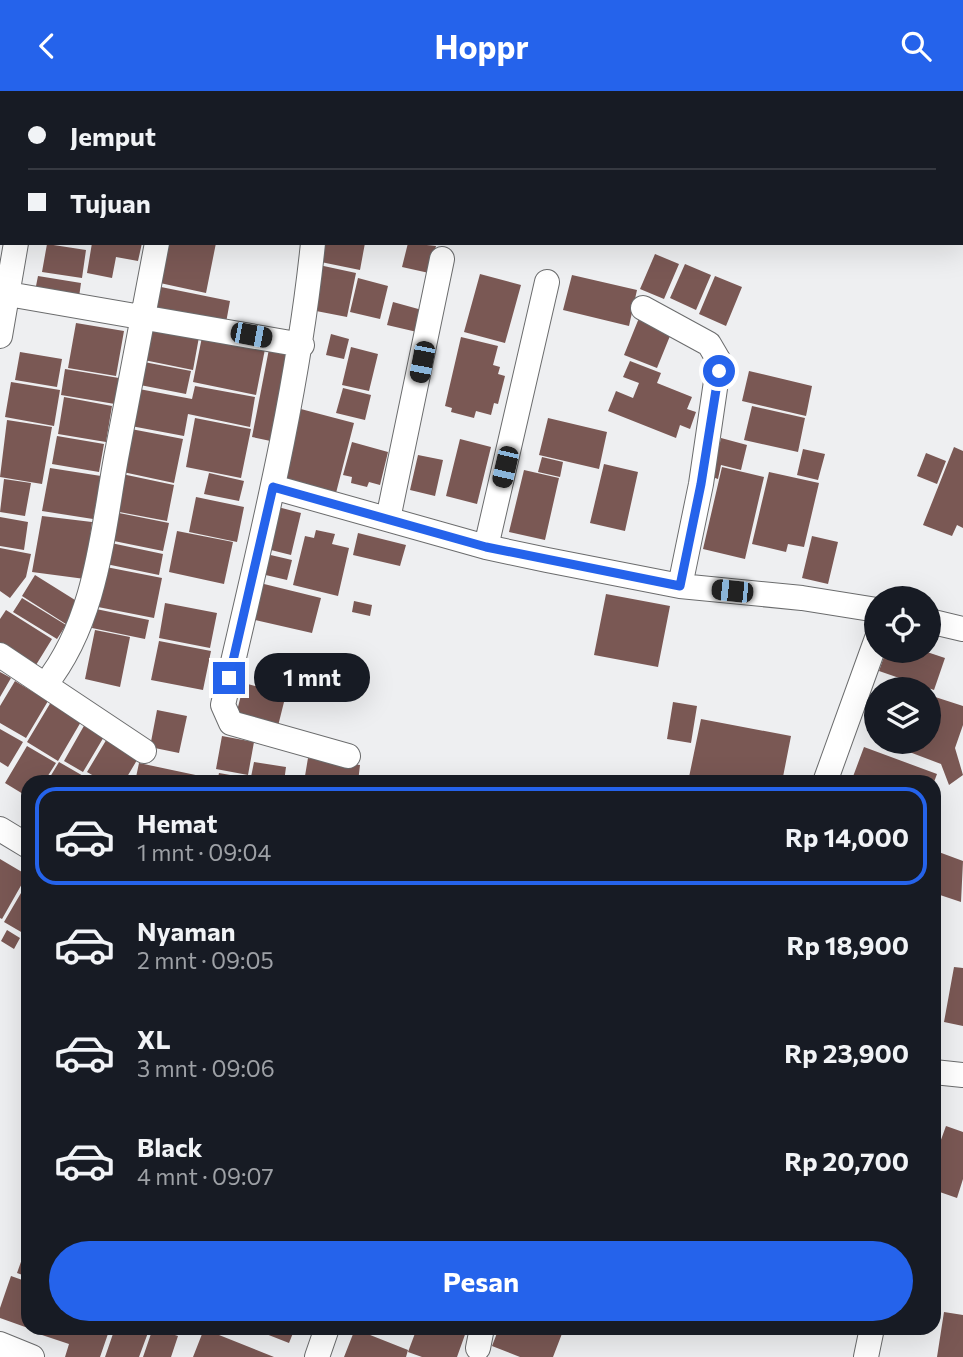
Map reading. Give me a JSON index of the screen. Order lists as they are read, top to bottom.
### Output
{
  "page": {
    "header": "Hoppr",
    "banner": ["Jemput", "Tujuan"],
    "bubble": "1 mnt",
    "list": [
      {
        "name": "Hemat",
        "note": "1 mnt · 09:04",
        "value": "Rp 14,000"
      },
      {
        "name": "Nyaman",
        "note": "2 mnt · 09:05",
        "value": "Rp 18,900"
      },
      {
        "name": "XL",
        "note": "3 mnt · 09:06",
        "value": "Rp 23,900"
      },
      {
        "name": "Black",
        "note": "4 mnt · 09:07",
        "value": "Rp 20,700"
      }
    ],
    "buttons": "Pesan"
  }
}
